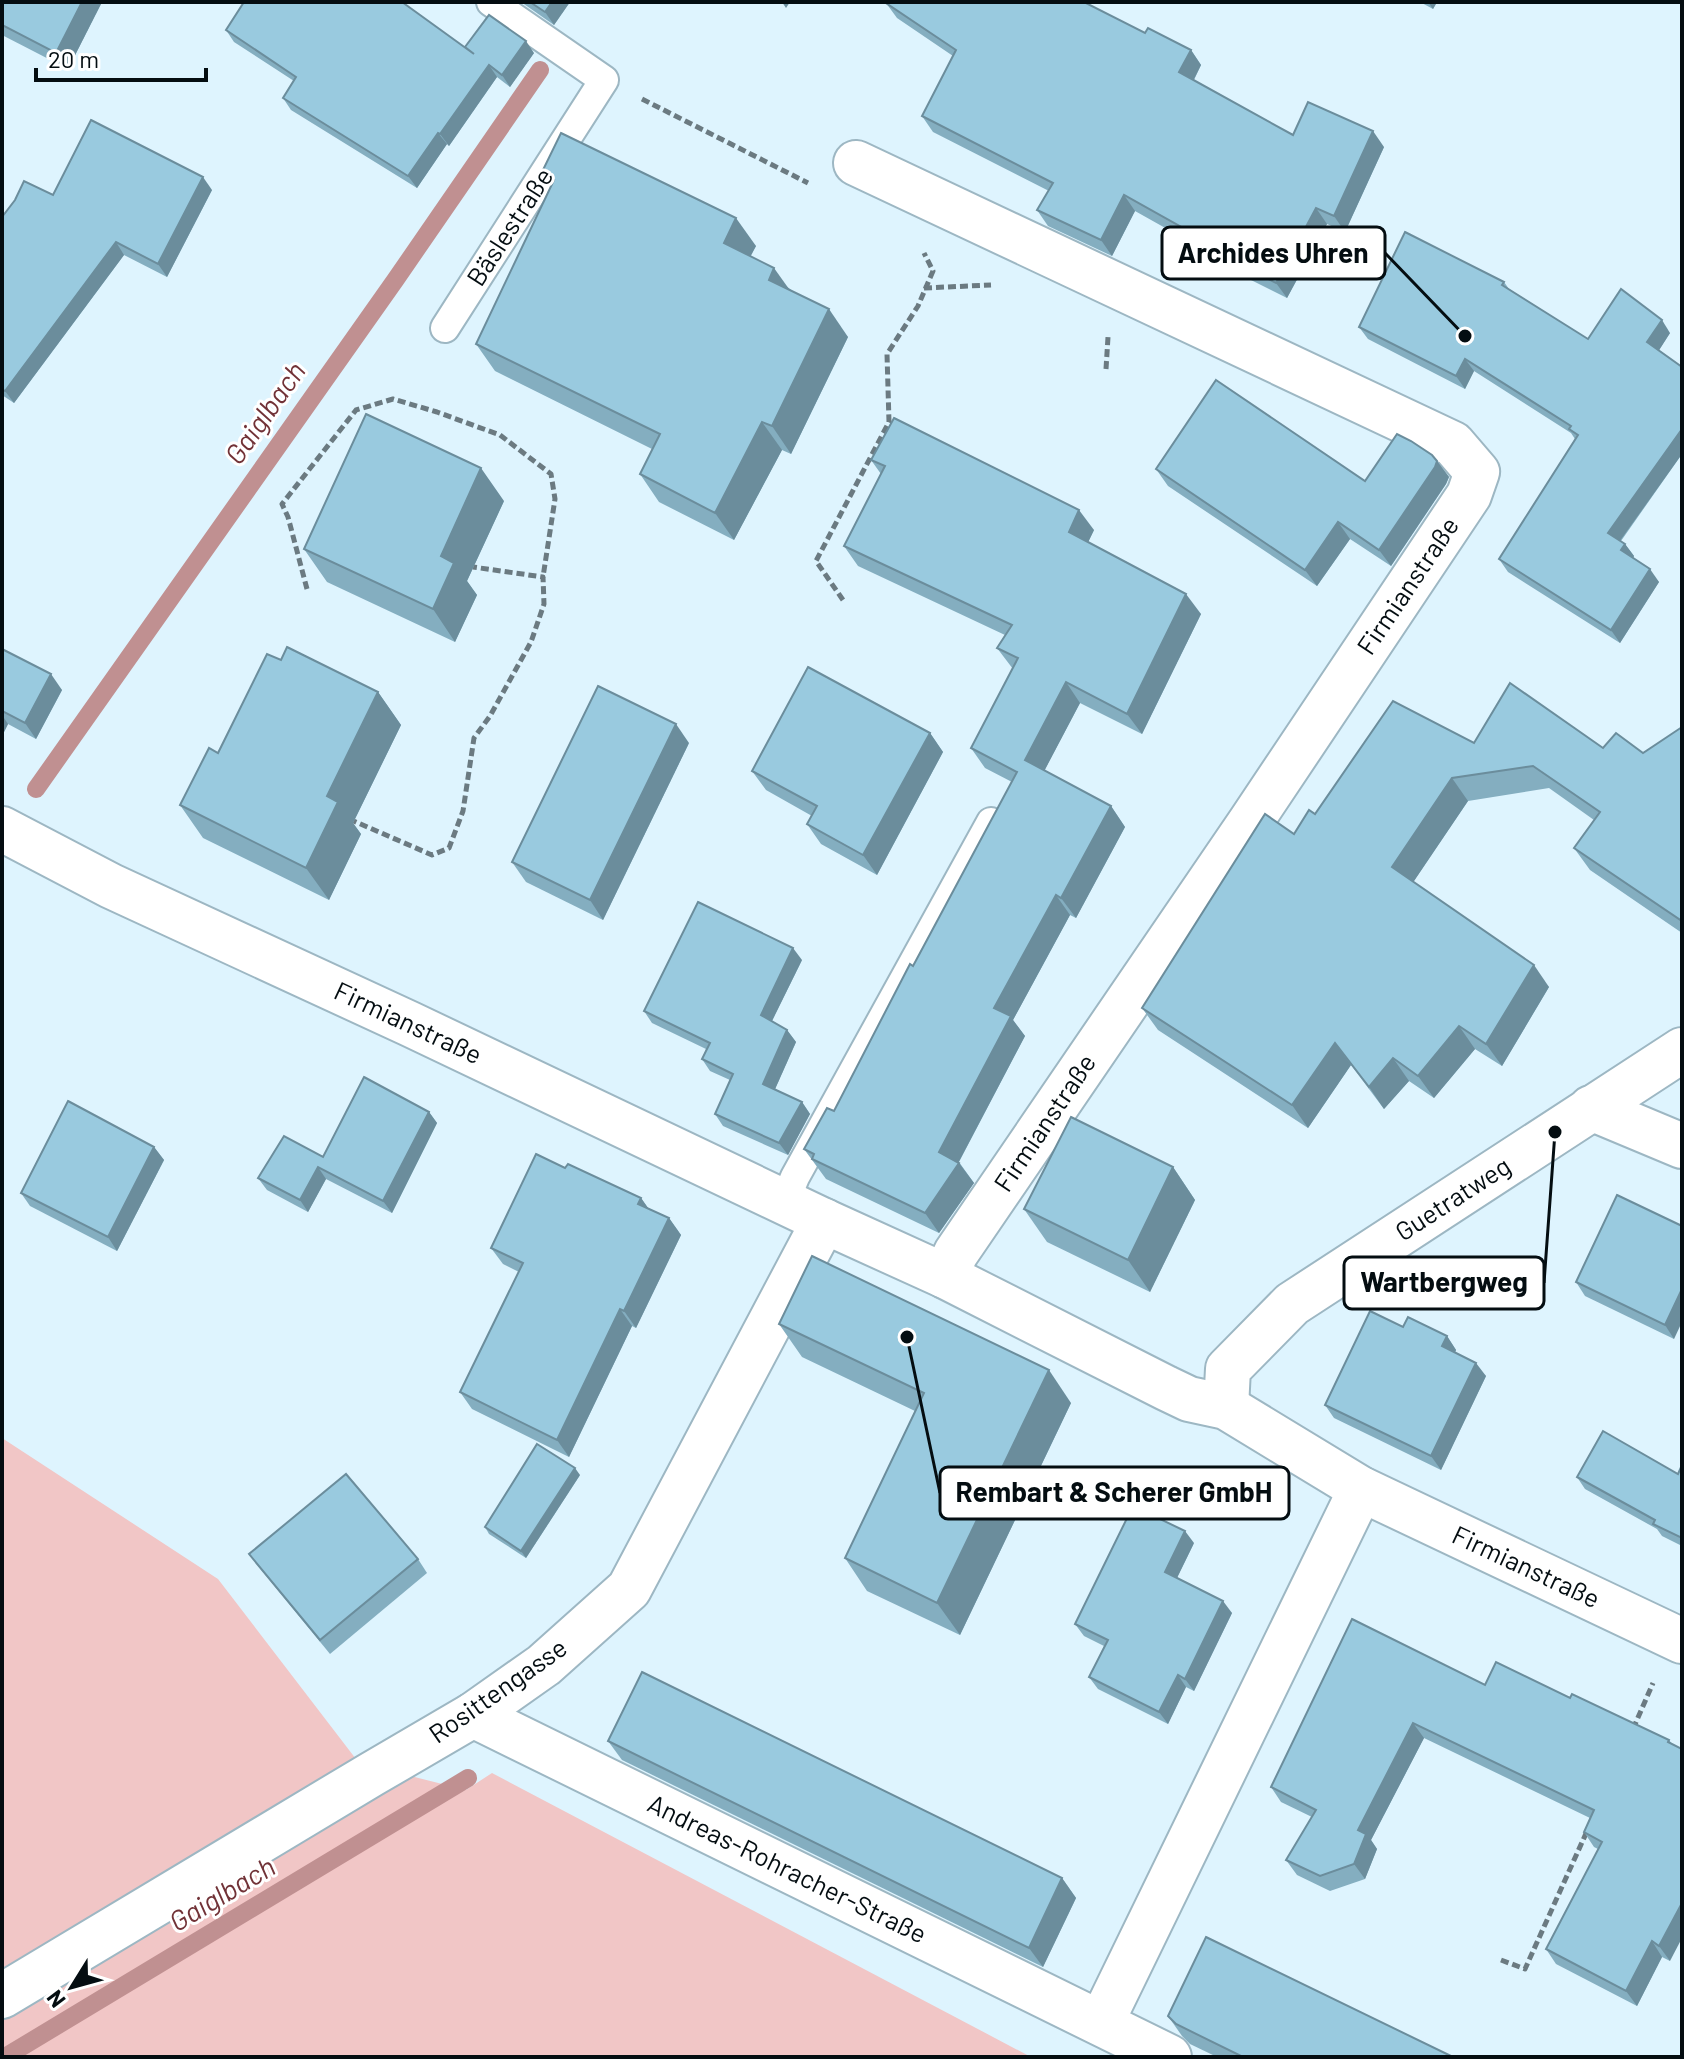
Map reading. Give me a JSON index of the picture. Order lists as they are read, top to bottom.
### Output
{
  "streets": {
    "street": [
      "Firmianstraße",
      "Guetratweg",
      "Rosittengasse",
      "Andreas-Rohracher-Straße"
    ],
    "lane": ["Bäslestraße"]
  },
  "crossings": [
    ["Firmianstraße", "Guetratweg"],
    ["Firmianstraße", "Rosittengasse"],
    ["Rosittengasse", "Andreas-Rohracher-Straße"]
  ],
  "water": ["Gaiglbach"],
  "places": ["Archides Uhren", "Wartbergweg", "Rembart & Scherer GmbH"],
  "scale_bar": "20 m",
  "north": "bottom left"
}
